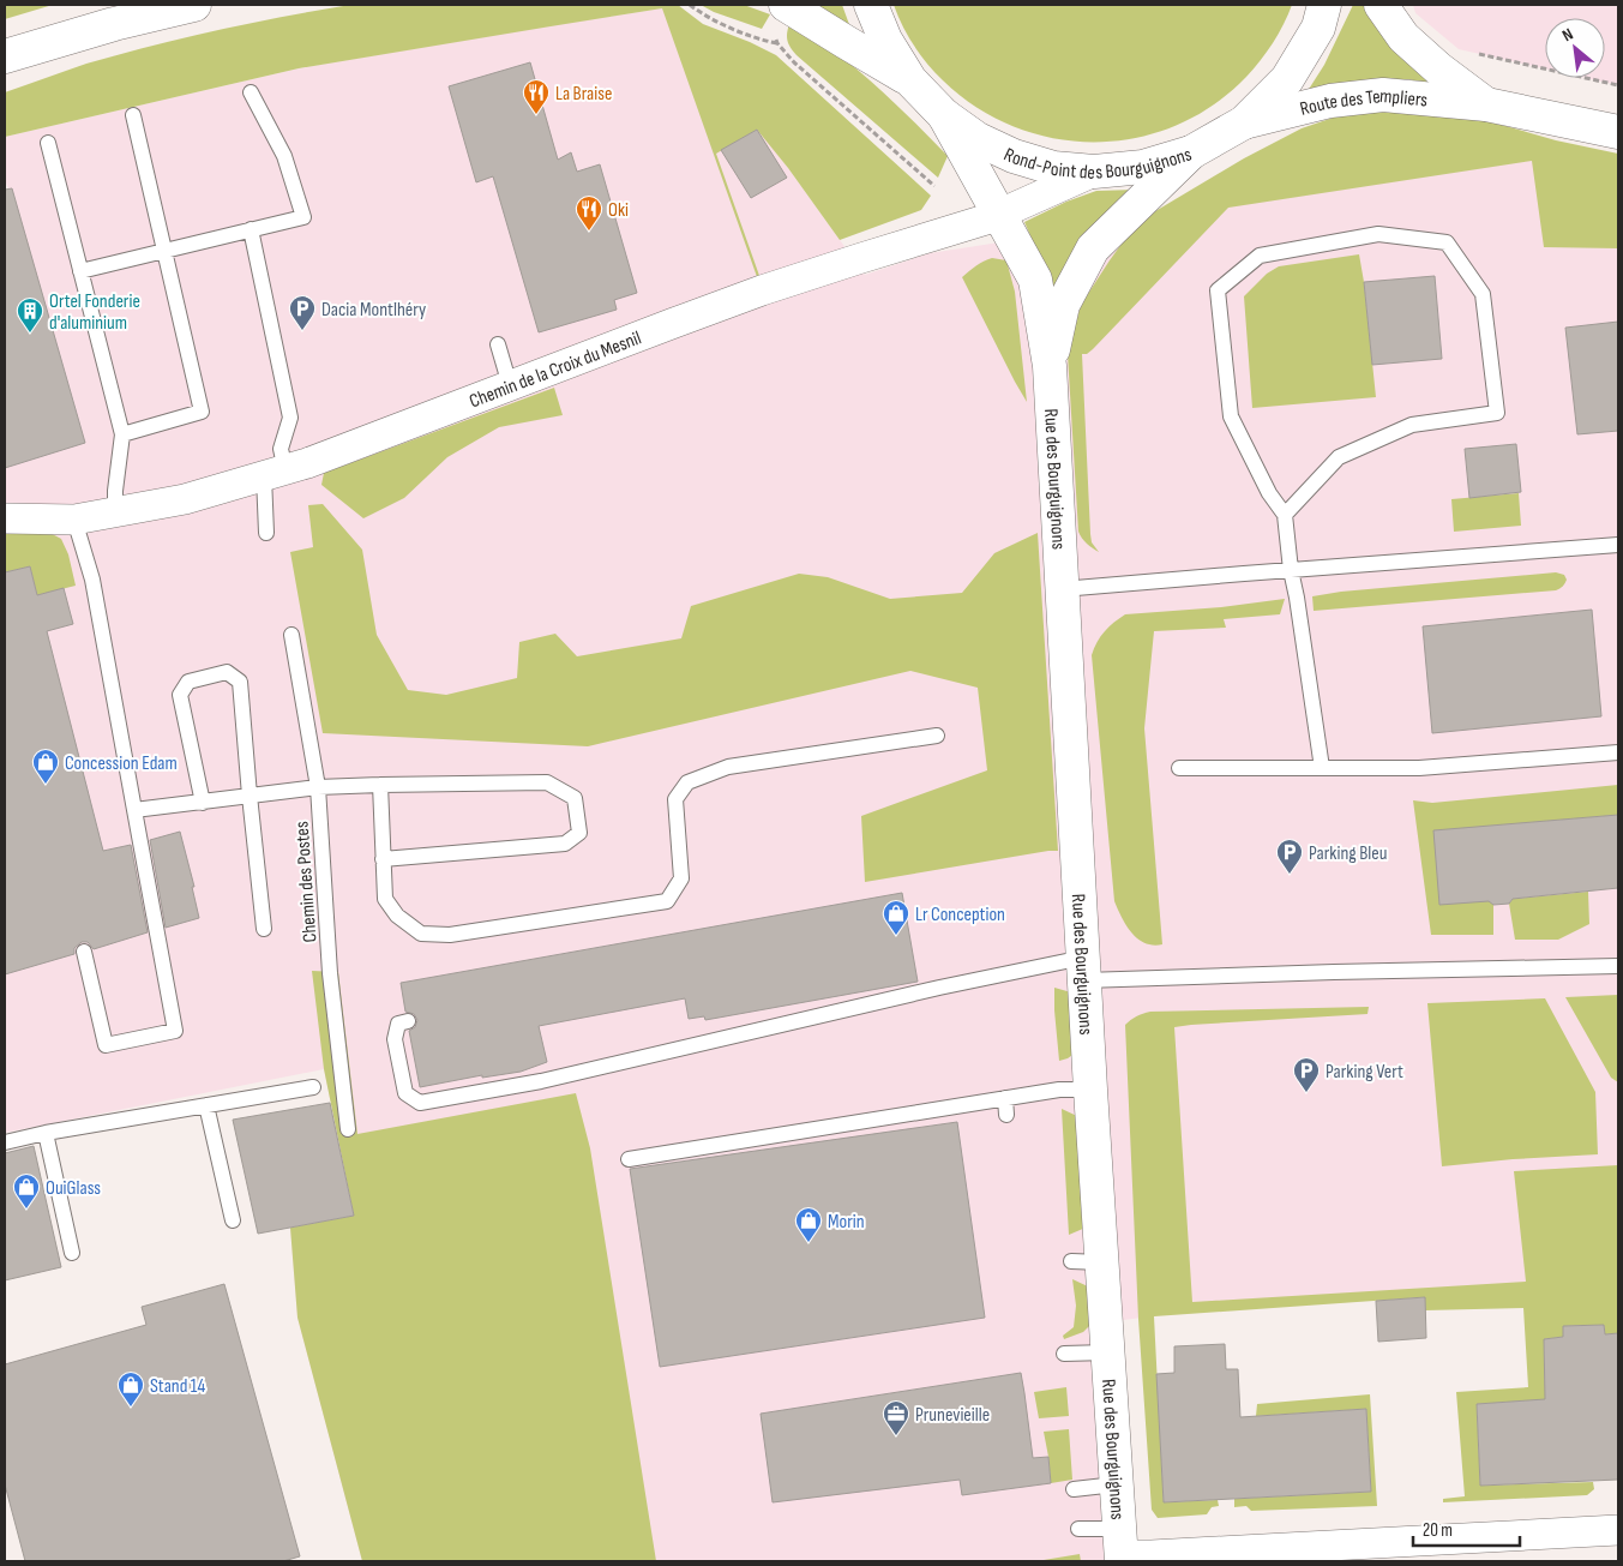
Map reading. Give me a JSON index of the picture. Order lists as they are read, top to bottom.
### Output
{
  "streets": {
    "street": [
      "Route des Templiers",
      "Rond-Point des Bourguignons",
      "Chemin de la Croix du Mesnil",
      "Rue des Bourguignons"
    ],
    "lane": ["Chemin des Postes"]
  },
  "crossings": [
    ["Route des Templiers", "Rond-Point des Bourguignons"],
    ["Rond-Point des Bourguignons", "Chemin de la Croix du Mesnil"],
    ["Rond-Point des Bourguignons", "Rue des Bourguignons"],
    ["Chemin de la Croix du Mesnil", "Rue des Bourguignons"]
  ],
  "places": {
    "restaurant": ["La Braise", "Oki"],
    "parking": ["Dacia Montlhéry", "Parking Bleu", "Parking Vert"],
    "building": ["Ortel Fonderie d'aluminium"],
    "shop": [
      "Concession Edam",
      "Lr Conception",
      "OuiGlass",
      "Morin",
      "Stand 14"
    ],
    "office": ["Prunevieille"]
  },
  "scale_bar": "20 m",
  "north": "top left"
}
